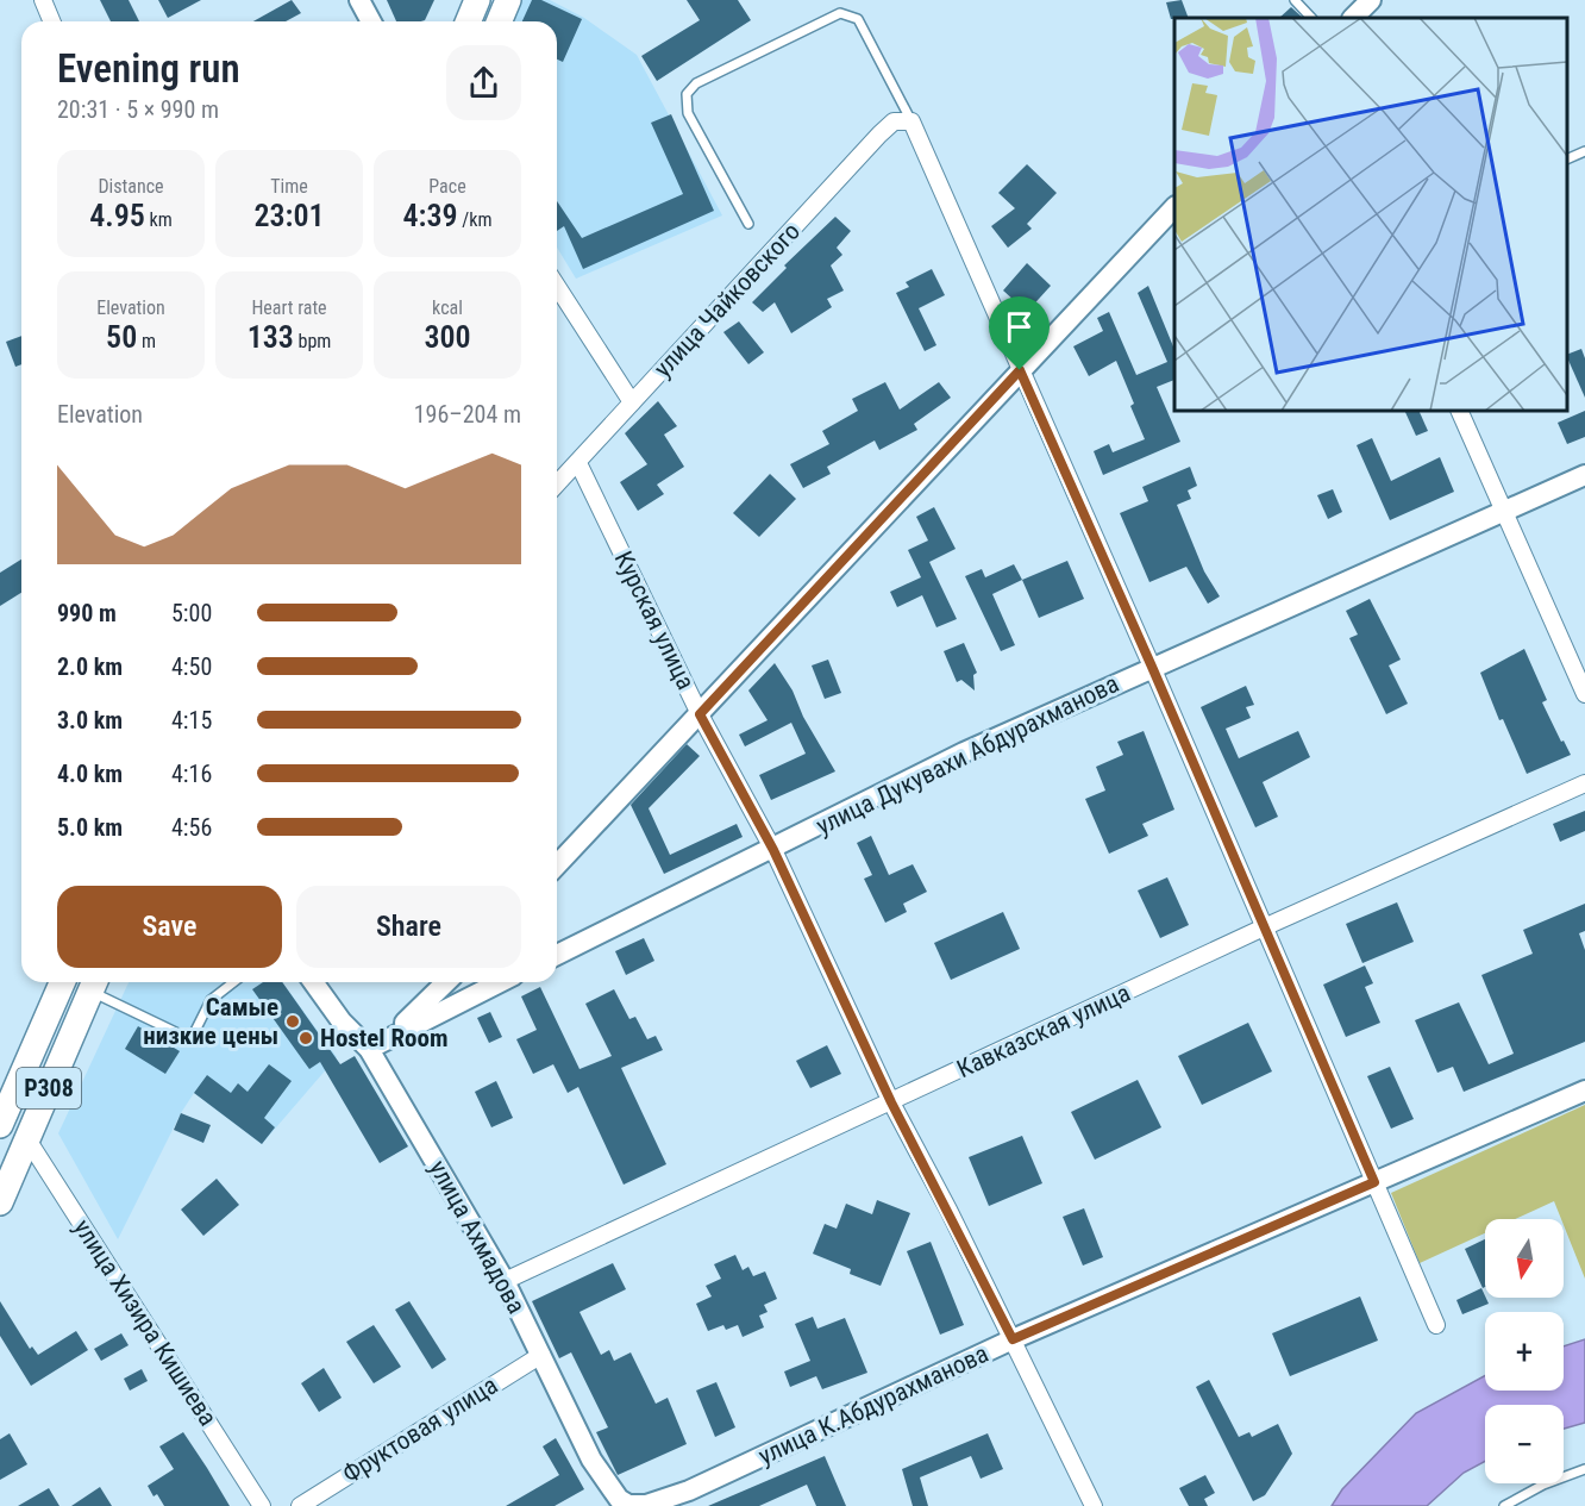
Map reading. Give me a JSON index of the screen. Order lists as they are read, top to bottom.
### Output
{
  "streets": {
    "main road": ["P308"],
    "street": [
      "улица Чайковского",
      "Курская улица",
      "улица Дукувахи Абдурахманова",
      "Кавказская улица",
      "улица Ахмадова",
      "улица Хизира Кишиева",
      "улица К.Абдурахманова",
      "Фруктовая улица"
    ]
  },
  "crossings": [
    ["улица Чайковского", "Курская улица"],
    ["Курская улица", "улица Дукувахи Абдурахманова"],
    ["Курская улица", "Кавказская улица"],
    ["Курская улица", "улица К.Абдурахманова"],
    ["Кавказская улица", "улица Ахмадова"],
    ["P308", "улица Хизира Кишиева"],
    ["улица Ахмадова", "улица К.Абдурахманова"],
    ["улица Ахмадова", "Фруктовая улица"]
  ],
  "places": ["Самые низкие цены", "Hostel Room"],
  "north": "bottom",
  "page": {
    "heading": ["Evening run", "20:31 · 5 × 990 m"],
    "stats": [
      ["Distance", "4.95 km"],
      ["Time", "23:01"],
      ["Pace", "4:39 /km"],
      ["Elevation", "50 m"],
      ["Heart rate", "133 bpm"],
      ["kcal", "300"]
    ],
    "chart": ["Elevation", "196–204 m"],
    "list": [
      {
        "name": "990 m",
        "note": "5:00"
      },
      {
        "name": "2.0 km",
        "note": "4:50"
      },
      {
        "name": "3.0 km",
        "note": "4:15"
      },
      {
        "name": "4.0 km",
        "note": "4:16"
      },
      {
        "name": "5.0 km",
        "note": "4:56"
      }
    ],
    "buttons": ["Save", "Share"],
    "map_buttons": ["+", "−"]
  }
}
